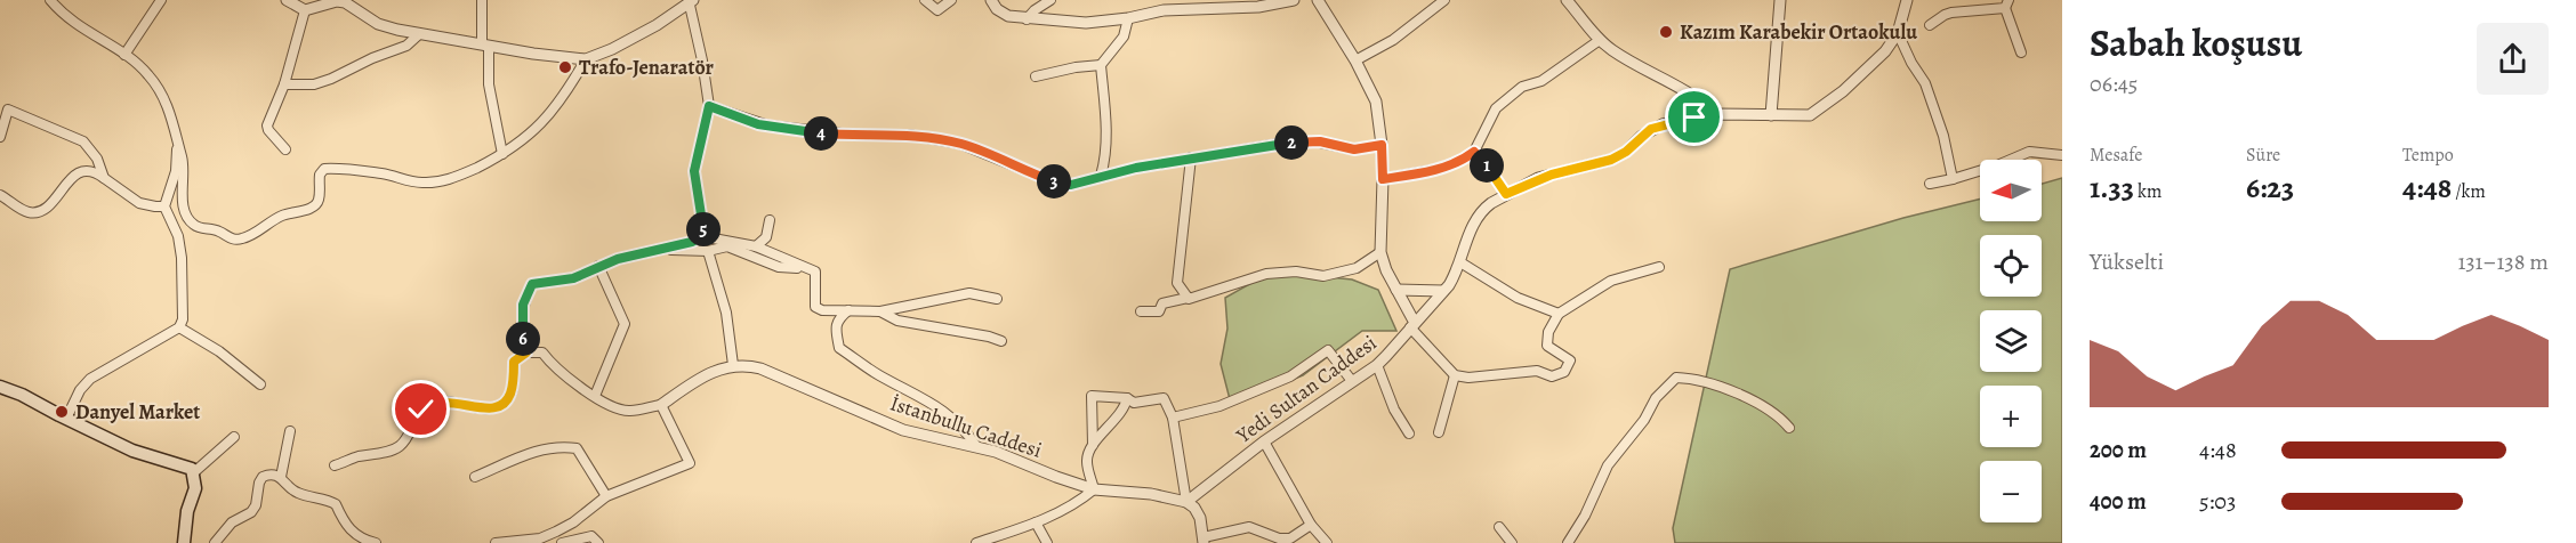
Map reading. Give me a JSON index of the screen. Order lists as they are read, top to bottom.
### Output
{
  "streets": {
    "street": ["Yedi Sultan Caddesi", "İstanbullu Caddesi"]
  },
  "crossings": [
    ["Yedi Sultan Caddesi", "İstanbullu Caddesi"]
  ],
  "places": ["Kazım Karabekir Ortaokulu", "Trafo-Jenaratör", "Danyel Market"],
  "north": "left",
  "page": {
    "heading": ["Sabah koşusu", "06:45"],
    "pins": [
      "4",
      "2",
      "1",
      "3",
      "5",
      "6"
    ],
    "stats": [
      ["Mesafe", "1.33 km"],
      ["Süre", "6:23"],
      ["Tempo", "4:48 /km"]
    ],
    "map_buttons": ["+", "−"],
    "chart": ["Yükselti", "131–138 m"],
    "list": [
      {
        "name": "200 m",
        "note": "4:48"
      },
      {
        "name": "400 m",
        "note": "5:03"
      }
    ]
  }
}
